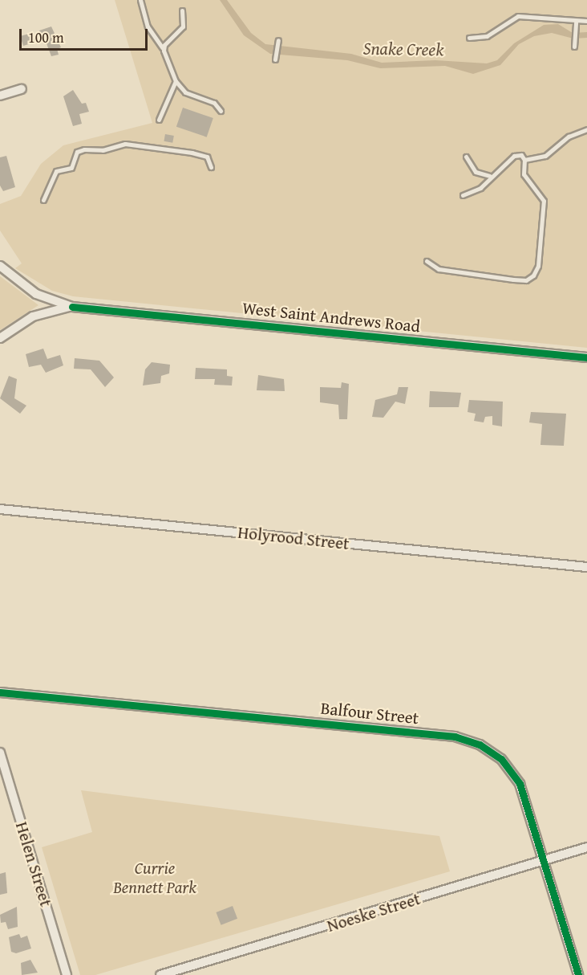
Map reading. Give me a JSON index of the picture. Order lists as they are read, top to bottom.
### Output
{
  "streets": {
    "street": [
      "West Saint Andrews Road",
      "Holyrood Street",
      "Balfour Street",
      "Helen Street",
      "Noeske Street"
    ]
  },
  "crossings": [
    ["Balfour Street", "Noeske Street"]
  ],
  "water": ["Snake Creek"],
  "parks": ["Currie Bennett Park"],
  "scale_bar": "100 m"
}
